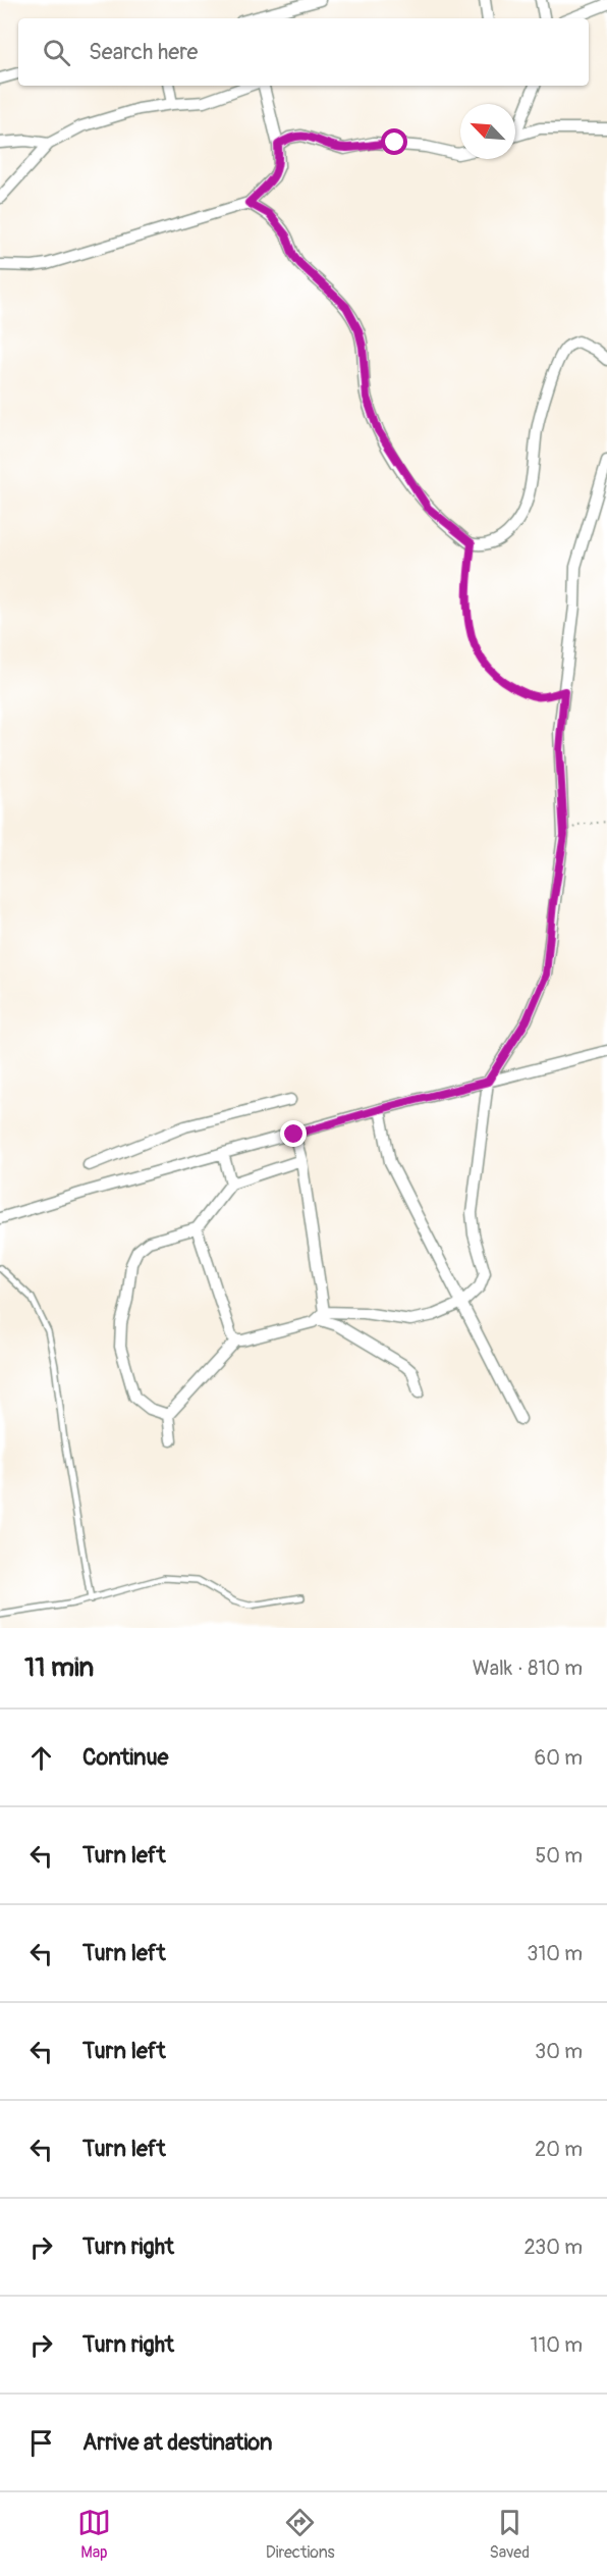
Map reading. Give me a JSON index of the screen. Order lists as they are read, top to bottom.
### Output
{
  "north": "top left",
  "page": {
    "search": "Search here",
    "heading": ["11 min", "Walk · 810 m"],
    "list": [
      ["Continue", "60 m"],
      ["Turn left", "50 m"],
      ["Turn left", "310 m"],
      ["Turn left", "30 m"],
      ["Turn left", "20 m"],
      ["Turn right", "230 m"],
      ["Turn right", "110 m"],
      "Arrive at destination"
    ],
    "nav": ["Map", "Directions", "Saved"]
  }
}
